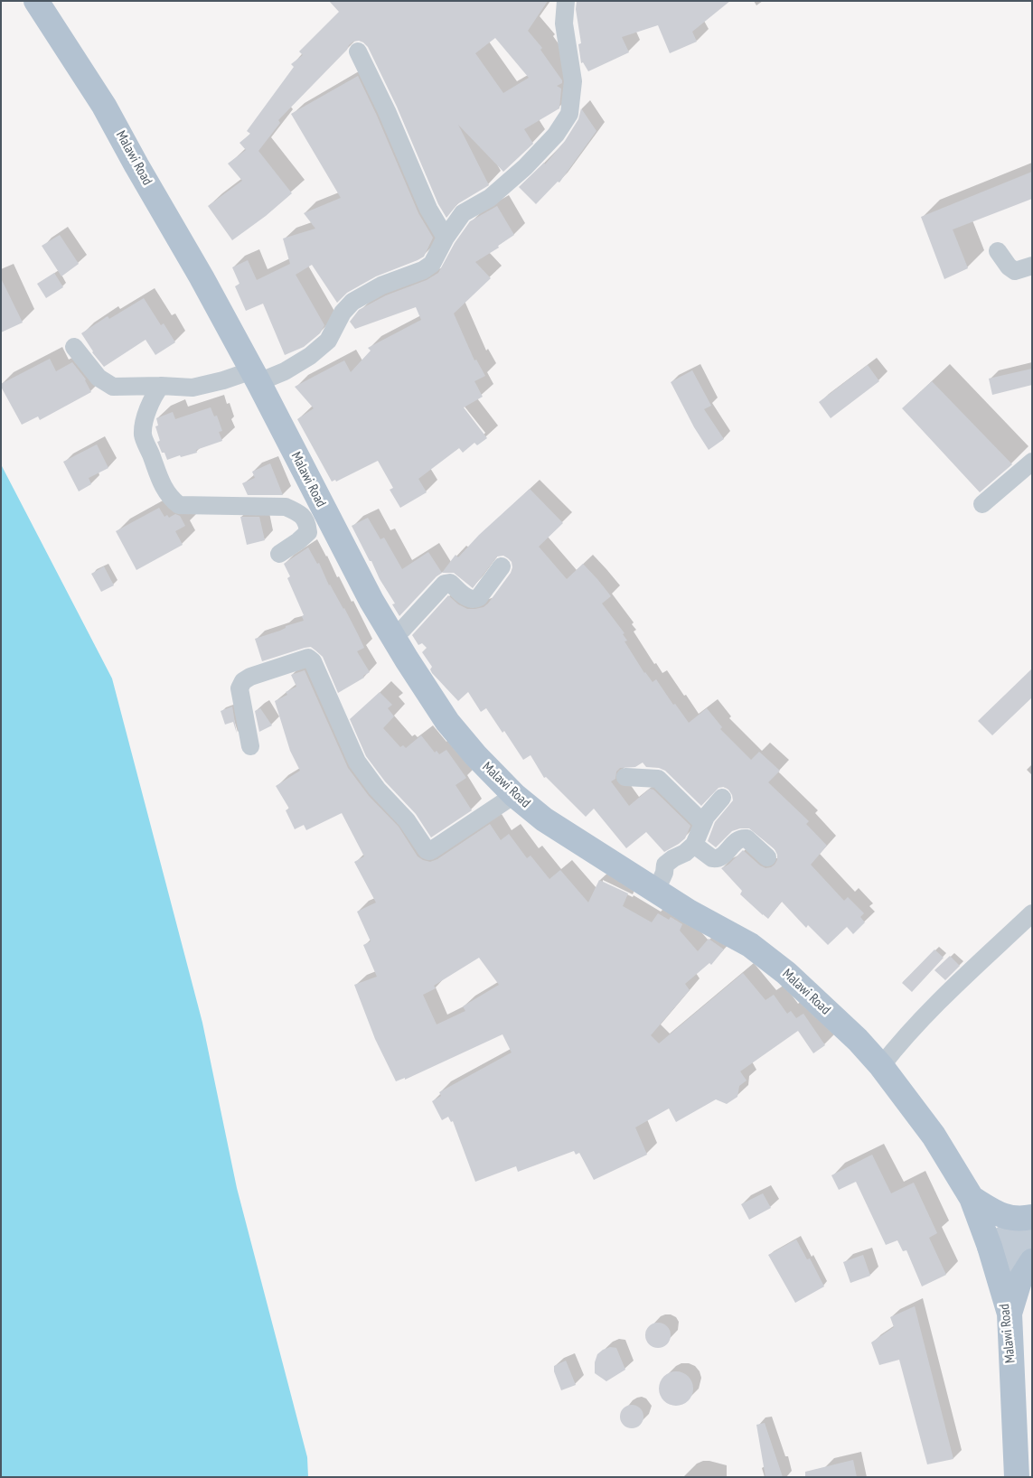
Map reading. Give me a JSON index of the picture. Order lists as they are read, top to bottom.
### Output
{
  "streets": {
    "main road": ["Malawi Road"]
  }
}
